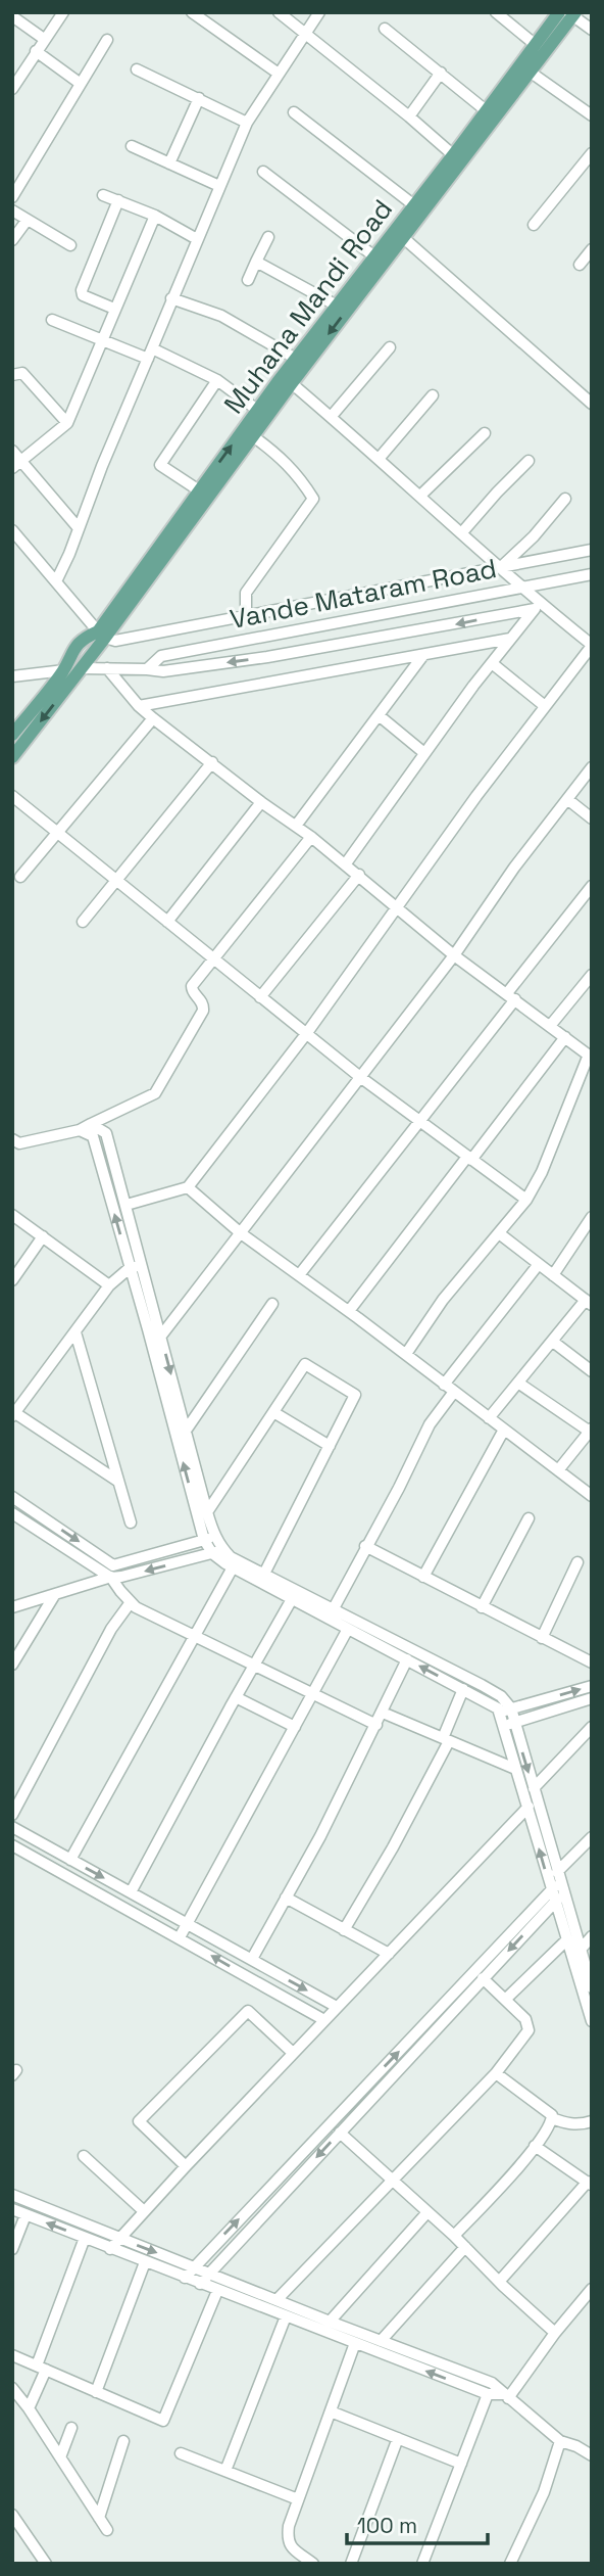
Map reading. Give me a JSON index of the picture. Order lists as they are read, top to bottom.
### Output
{
  "streets": {
    "main road": ["Muhana Mandi Road", "Vande Mataram Road"]
  },
  "scale_bar": "100 m"
}
